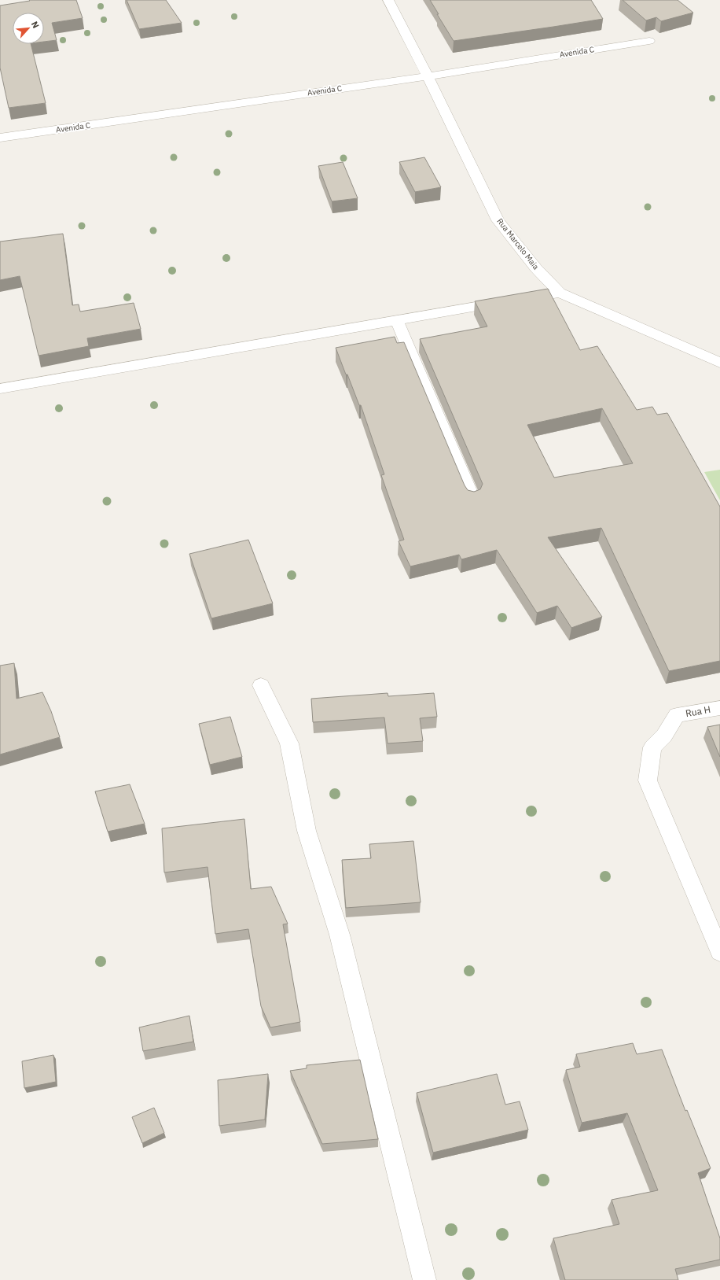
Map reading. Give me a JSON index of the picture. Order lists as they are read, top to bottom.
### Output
{
  "streets": {
    "street": ["Avenida C", "Rua Marcelo Maia", "Rua H"]
  },
  "crossings": [
    ["Avenida C", "Rua Marcelo Maia"]
  ],
  "north": "top right"
}
